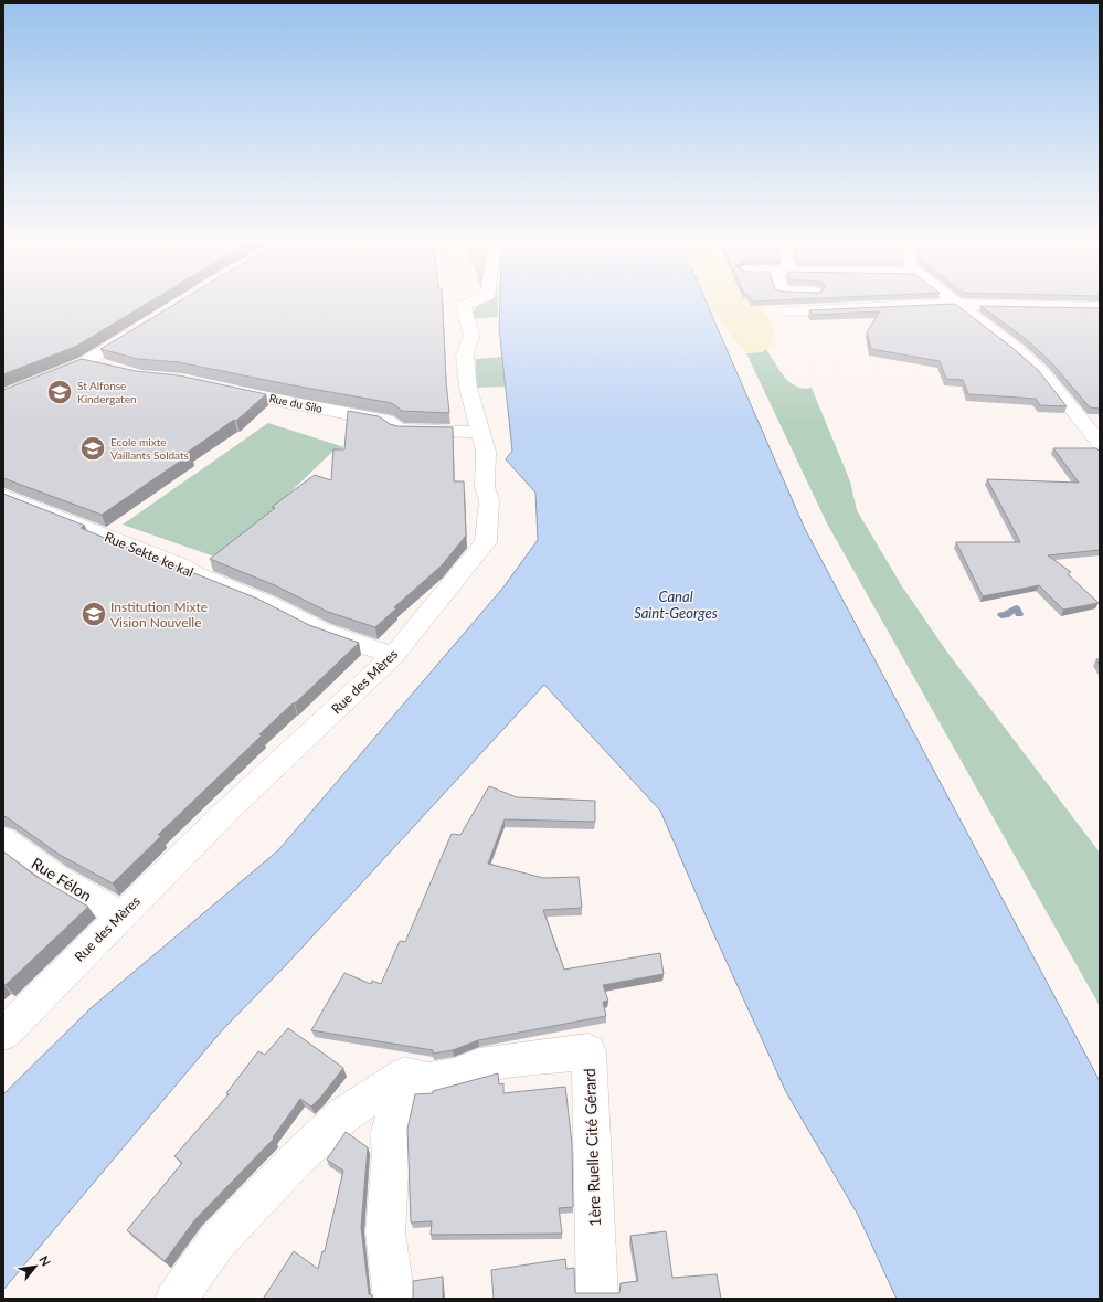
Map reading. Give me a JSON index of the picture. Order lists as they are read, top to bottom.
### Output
{
  "streets": {
    "street": [
      "Rue du Silo",
      "Rue Sekte ke kal",
      "Rue des Mères",
      "Rue Félon",
      "1ère Ruelle Cité Gérard"
    ]
  },
  "crossings": [
    ["Rue du Silo", "Rue des Mères"],
    ["Rue Sekte ke kal", "Rue des Mères"],
    ["Rue des Mères", "Rue Félon"]
  ],
  "water": ["Canal Saint-Georges"],
  "places": {
    "school or university": ["St Alfonse Kindergaten", "Ecole mixte Vaillants Soldats", "Institution Mixte Vision Nouvelle"]
  },
  "north": "top right"
}
